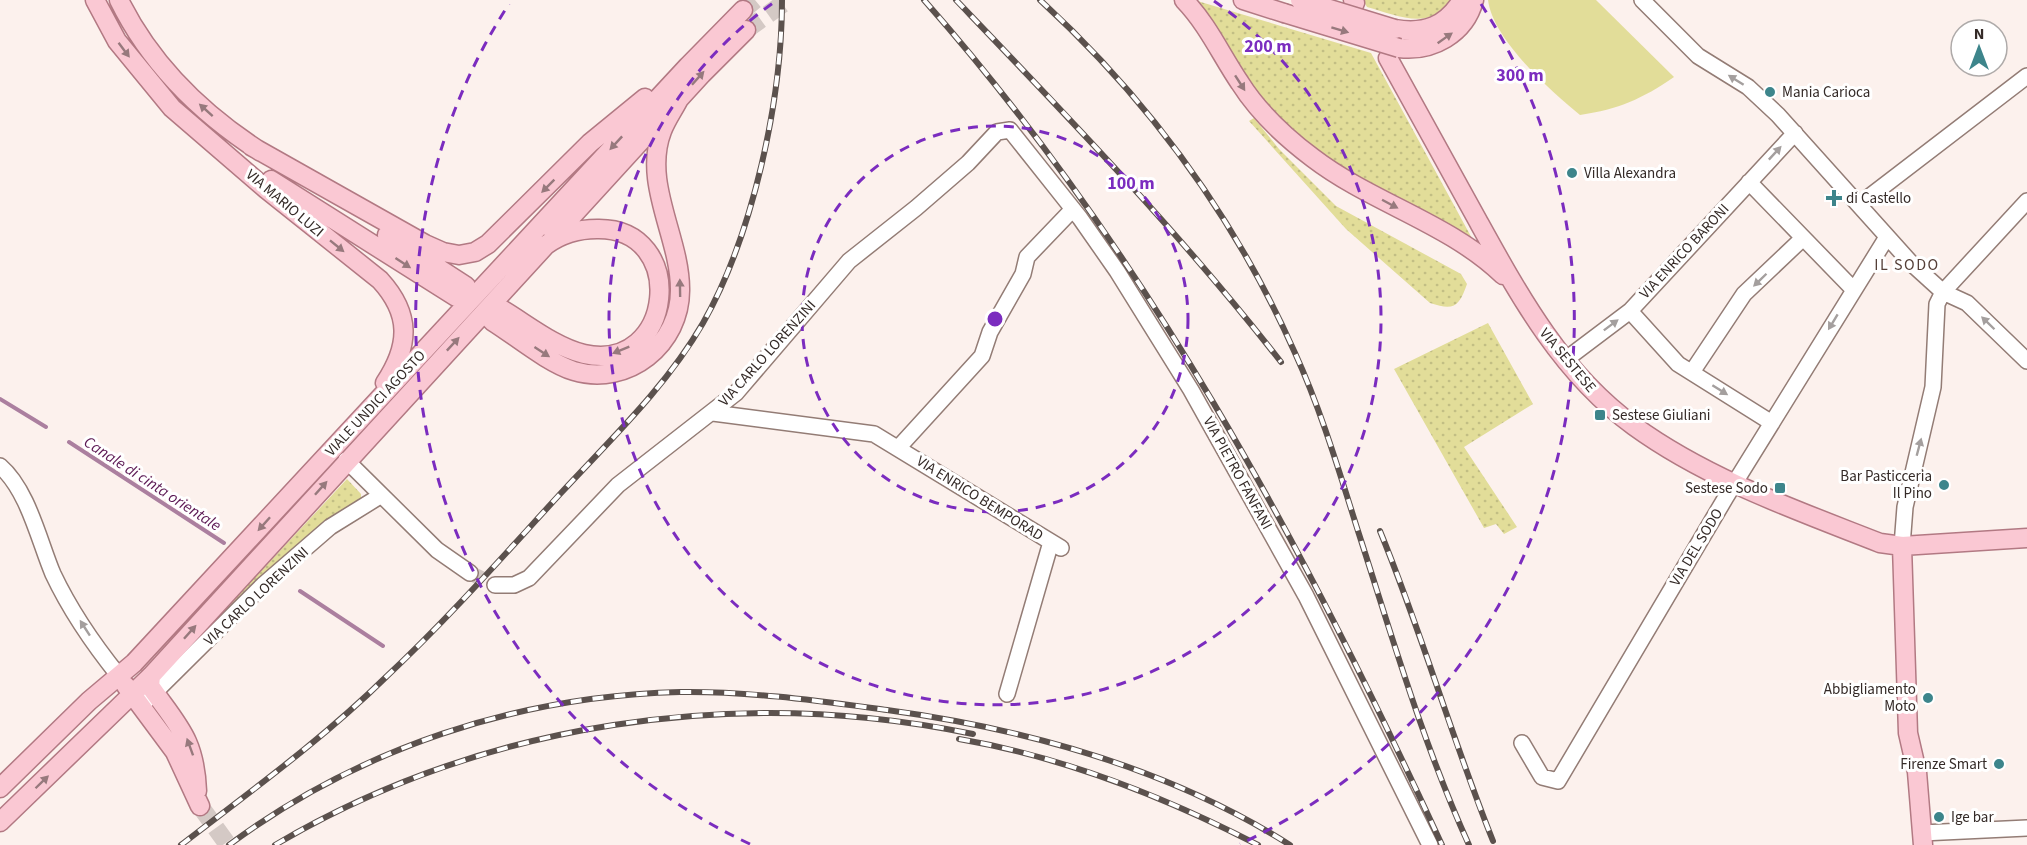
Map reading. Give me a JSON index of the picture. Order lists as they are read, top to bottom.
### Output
{
  "streets": {
    "main road": ["VIA MARIO LUZI", "VIA SESTESE", "VIALE UNDICI AGOSTO"],
    "street": [
      "VIA ENRICO BARONI",
      "VIA CARLO LORENZINI",
      "VIA PIETRO FANFANI",
      "VIA ENRICO BEMPORAD",
      "VIA DEL SODO"
    ]
  },
  "crossings": [
    ["VIA MARIO LUZI", "VIALE UNDICI AGOSTO"],
    ["VIA ENRICO BARONI", "VIA SESTESE"],
    ["VIA CARLO LORENZINI", "VIALE UNDICI AGOSTO"],
    ["VIA CARLO LORENZINI", "VIA PIETRO FANFANI"],
    ["VIA CARLO LORENZINI", "VIA ENRICO BEMPORAD"],
    ["VIA SESTESE", "VIA DEL SODO"],
    ["VIA PIETRO FANFANI", "VIA ENRICO BEMPORAD"]
  ],
  "one_way": ["VIA ENRICO BARONI"],
  "districts": ["IL SODO"],
  "water": ["Canale di cinta orientale"],
  "places": {
    "other": [
      "Mania Carioca",
      "Villa Alexandra",
      "Bar Pasticceria Il Pino",
      "Abbigliamento Moto",
      "Firenze Smart",
      "Ige bar"
    ],
    "health": ["di Castello"],
    "transit": ["Sestese Giuliani", "Sestese Sodo"]
  },
  "north": "top",
  "rings": ["200 m", "300 m", "100 m"]
}
